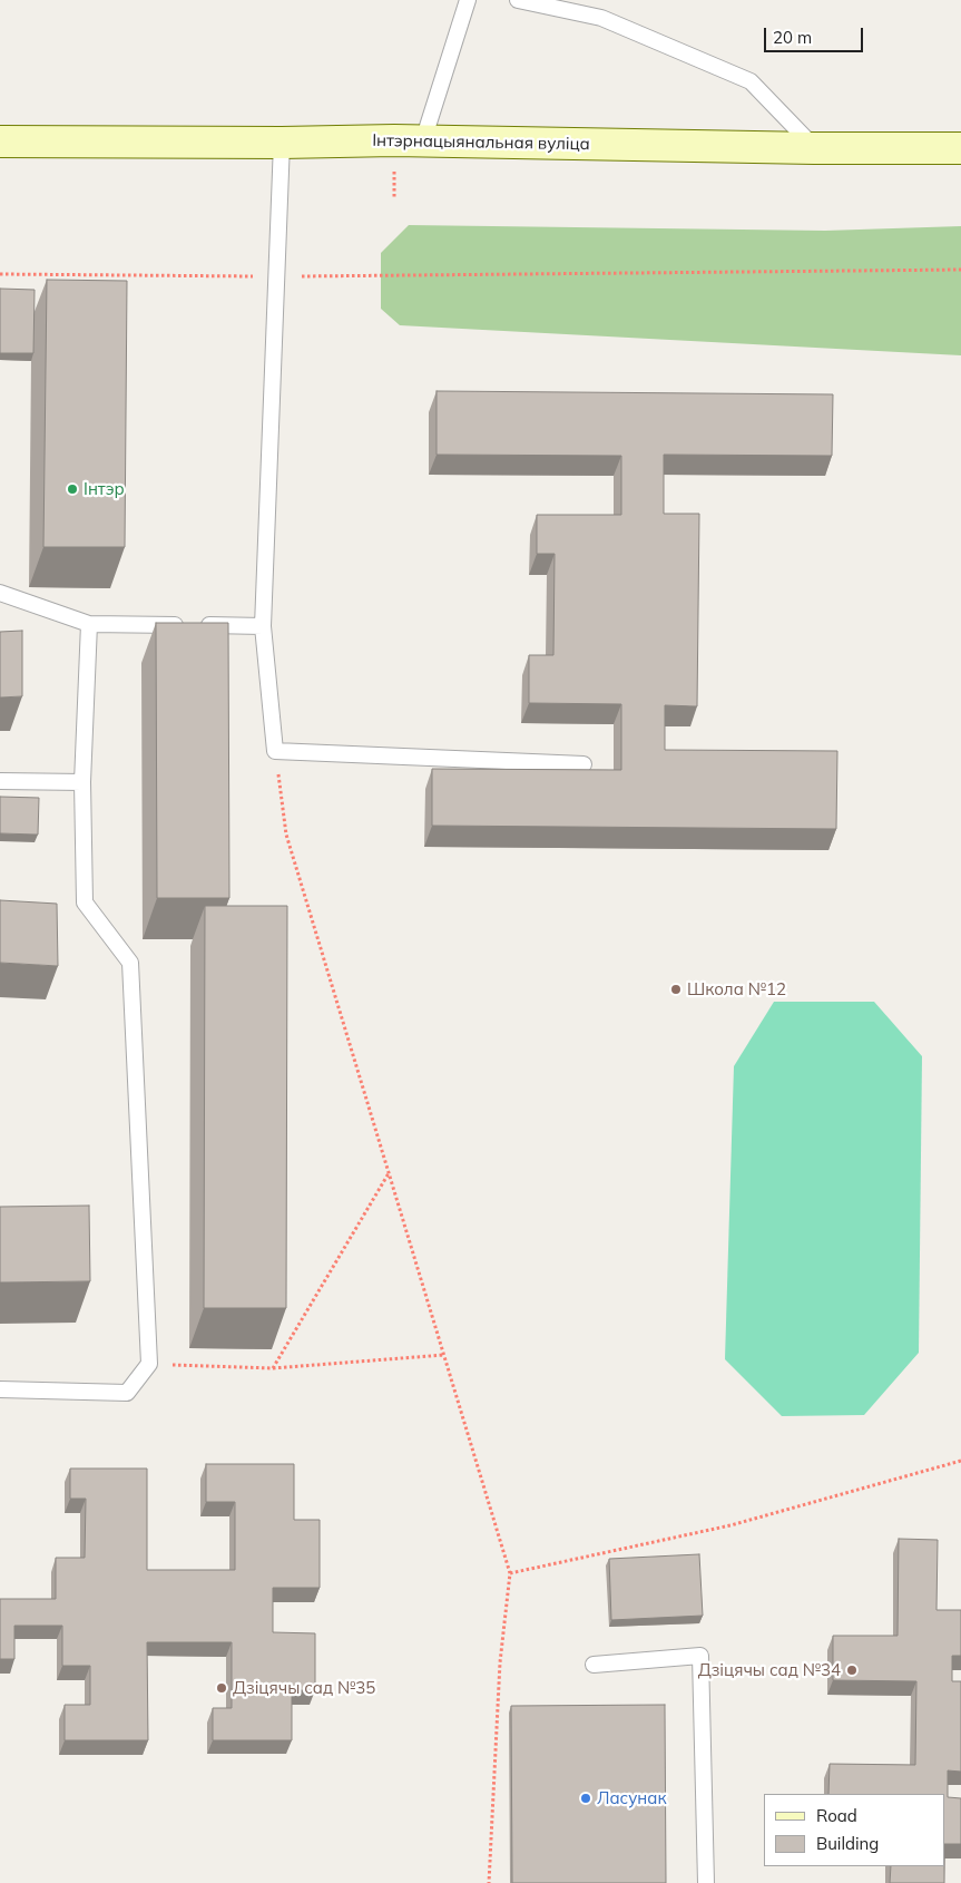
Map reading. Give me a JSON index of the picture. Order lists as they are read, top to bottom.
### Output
{
  "streets": {
    "main road": ["Інтэрнацыянальная вуліца"]
  },
  "places": [
    "Інтэр",
    "Школа №12",
    "Дзіцячы сад №34",
    "Дзіцячы сад №35",
    "Ласунак"
  ],
  "legend": ["Road", "Building"],
  "scale_bar": "20 m"
}
